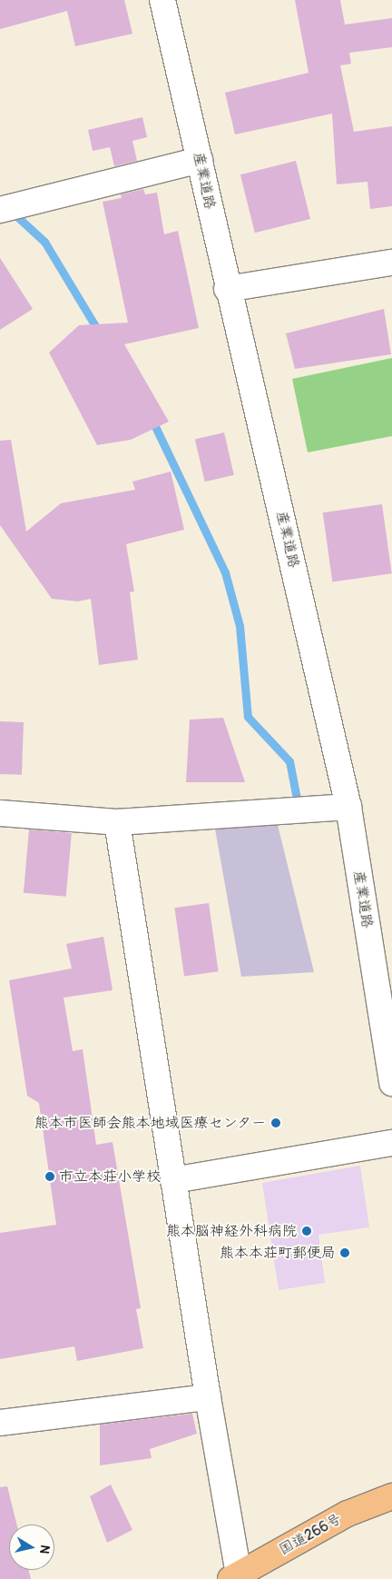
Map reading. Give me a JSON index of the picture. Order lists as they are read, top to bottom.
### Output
{
  "streets": {
    "highway": ["国道266号"],
    "street": ["産業道路"]
  },
  "places": [
    "熊本市医師会熊本地域医療センター",
    "市立本荘小学校",
    "熊本脳神経外科病院",
    "熊本本荘町郵便局"
  ],
  "north": "right"
}
